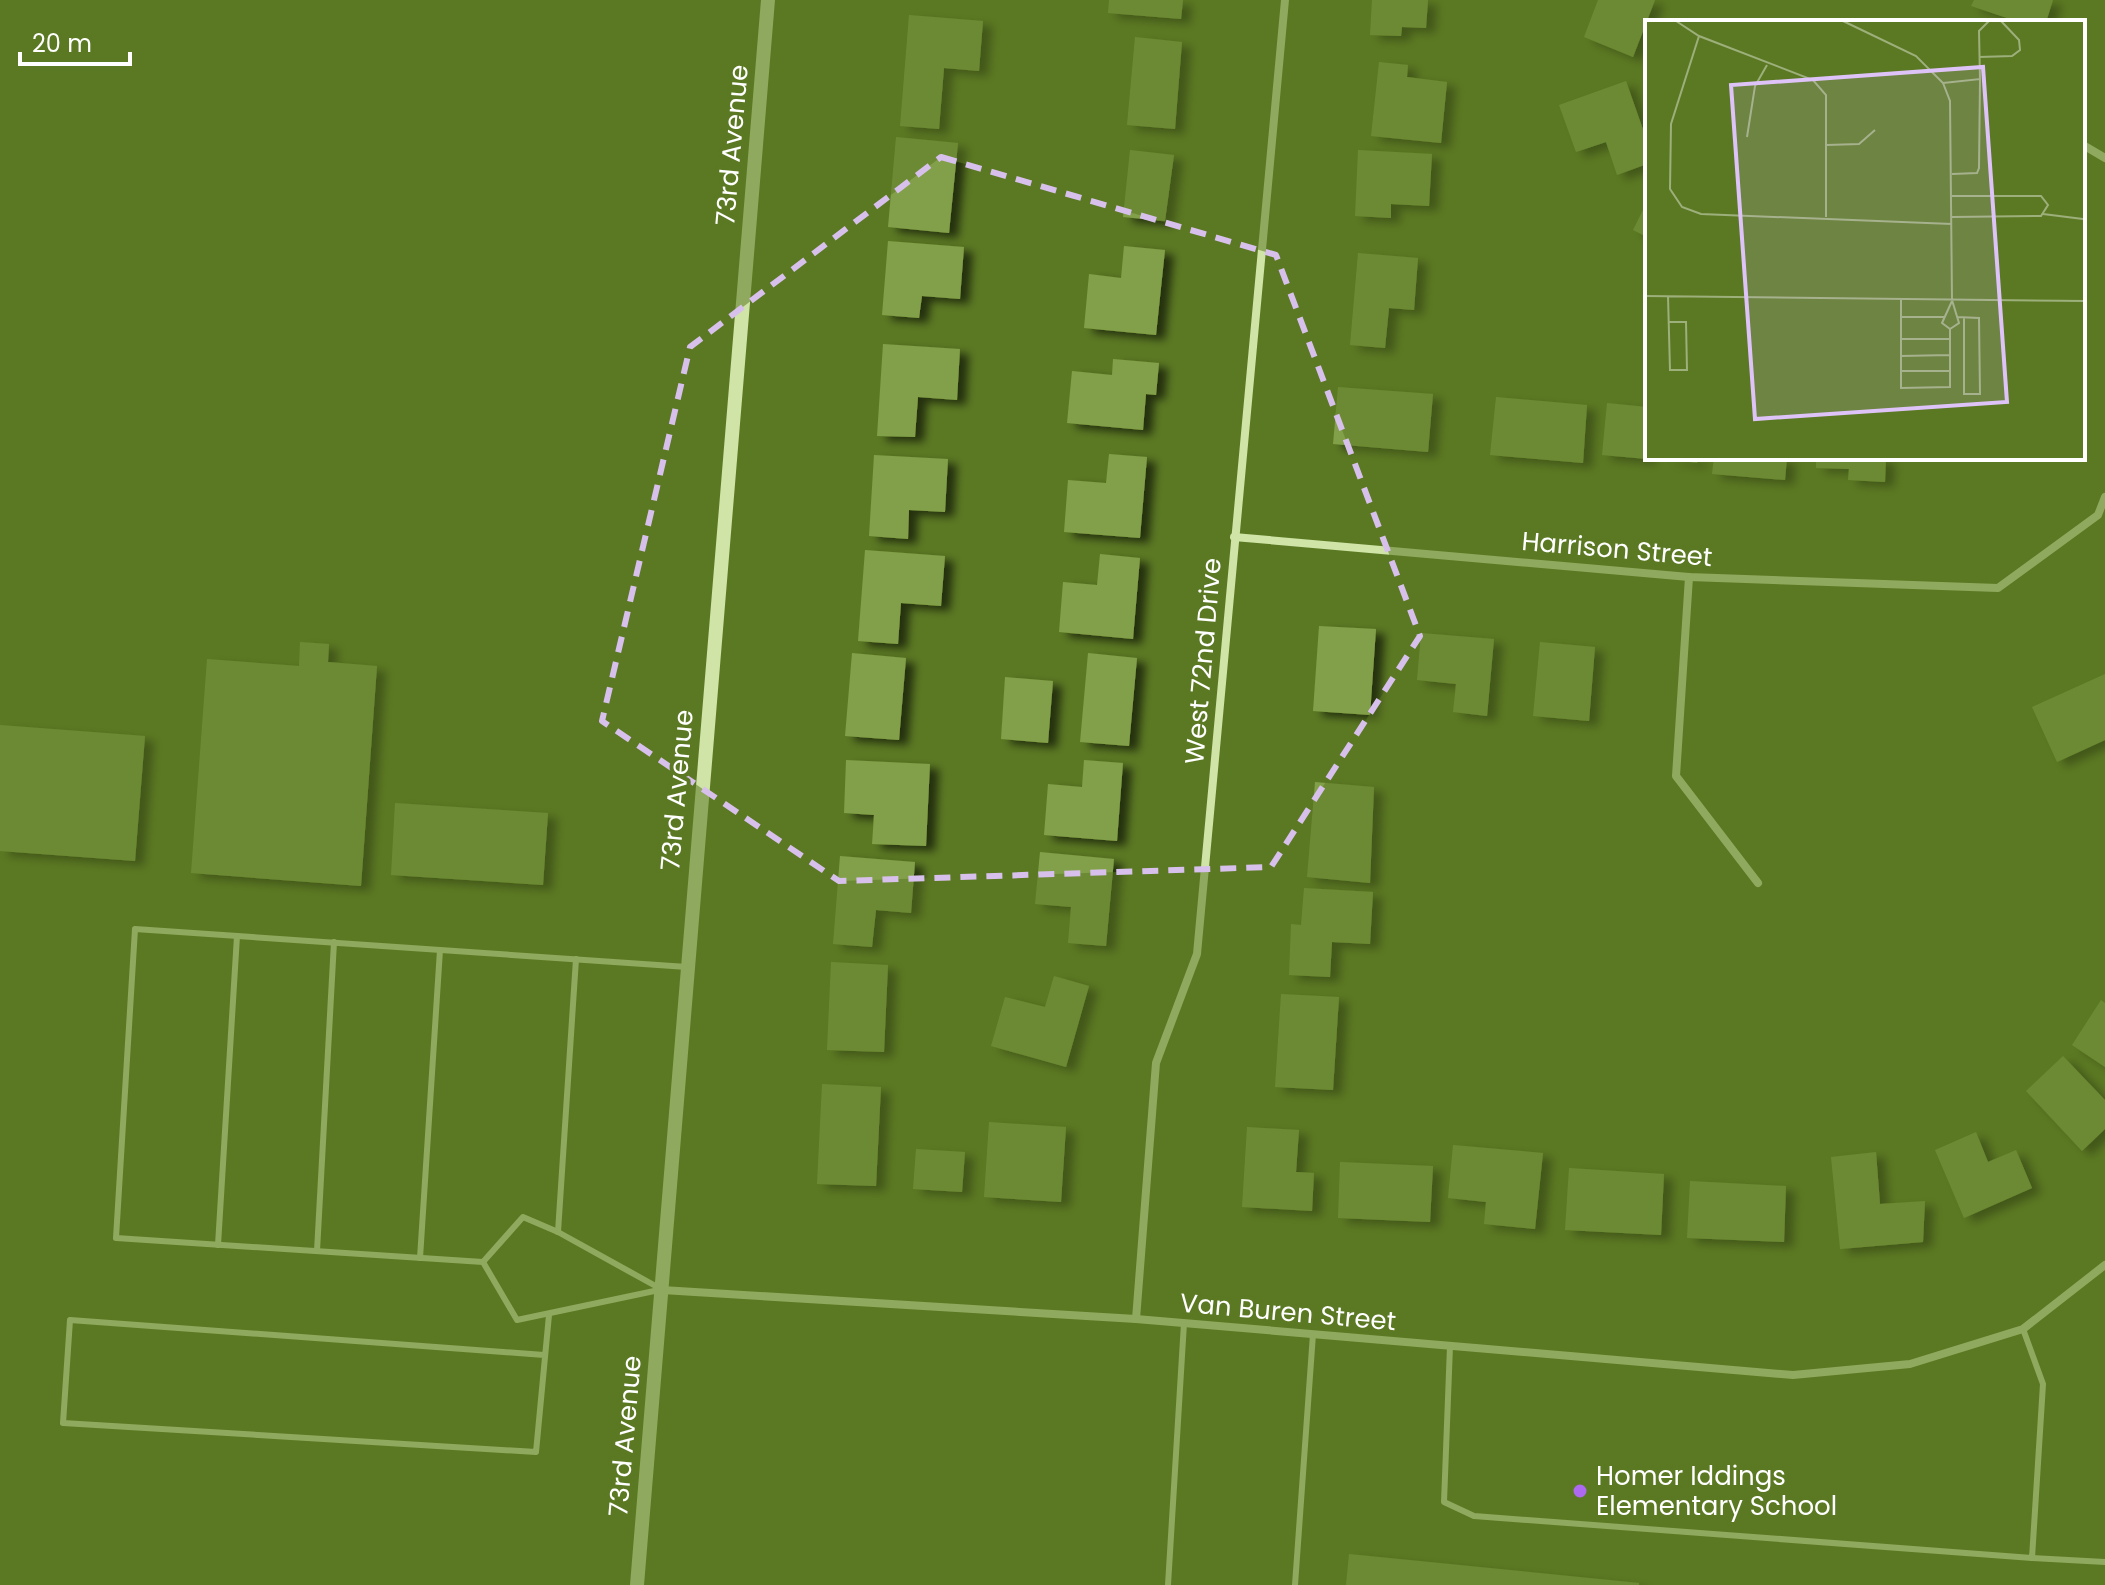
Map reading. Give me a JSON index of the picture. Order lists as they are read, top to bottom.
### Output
{
  "streets": {
    "street": [
      "73rd Avenue",
      "Harrison Street",
      "West 72nd Drive",
      "Van Buren Street"
    ]
  },
  "crossings": [
    ["73rd Avenue", "Van Buren Street"],
    ["Harrison Street", "West 72nd Drive"],
    ["West 72nd Drive", "Van Buren Street"]
  ],
  "places": ["Homer Iddings Elementary School"],
  "scale_bar": "20 m"
}
